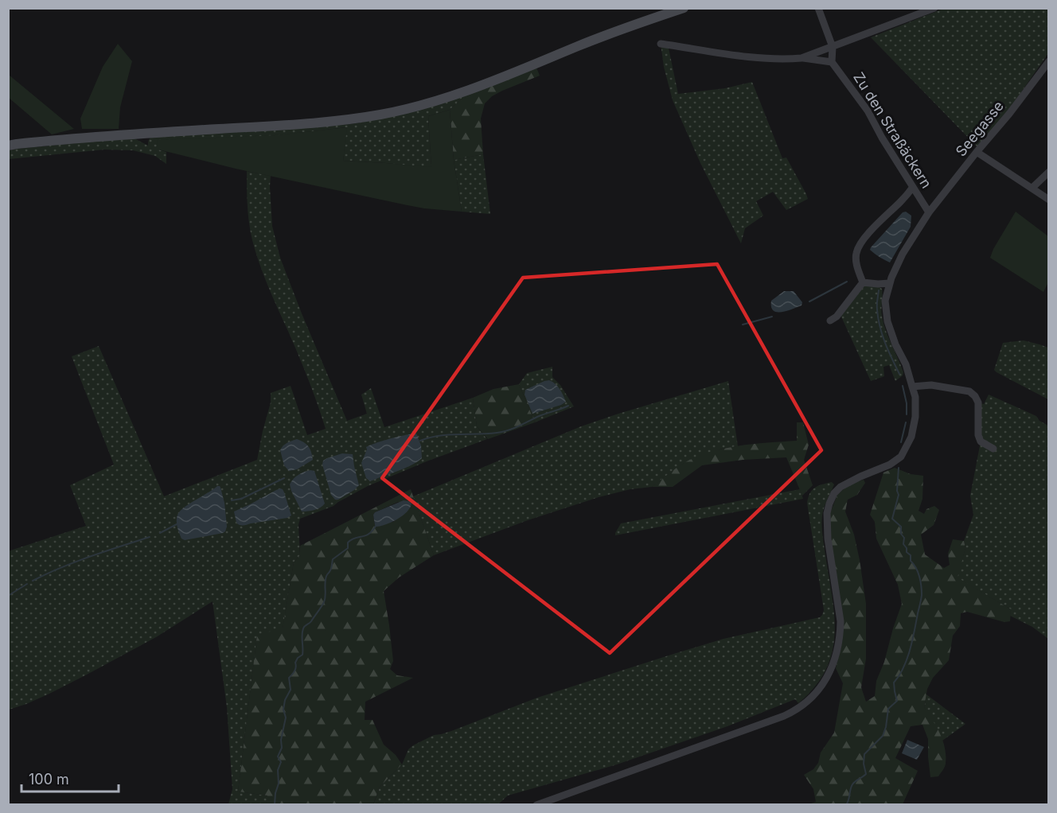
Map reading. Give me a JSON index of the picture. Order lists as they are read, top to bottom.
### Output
{
  "streets": {
    "street": ["Seegasse", "Zu den Straßäckern"]
  },
  "crossings": [
    ["Seegasse", "Zu den Straßäckern"]
  ],
  "scale_bar": "100 m"
}
